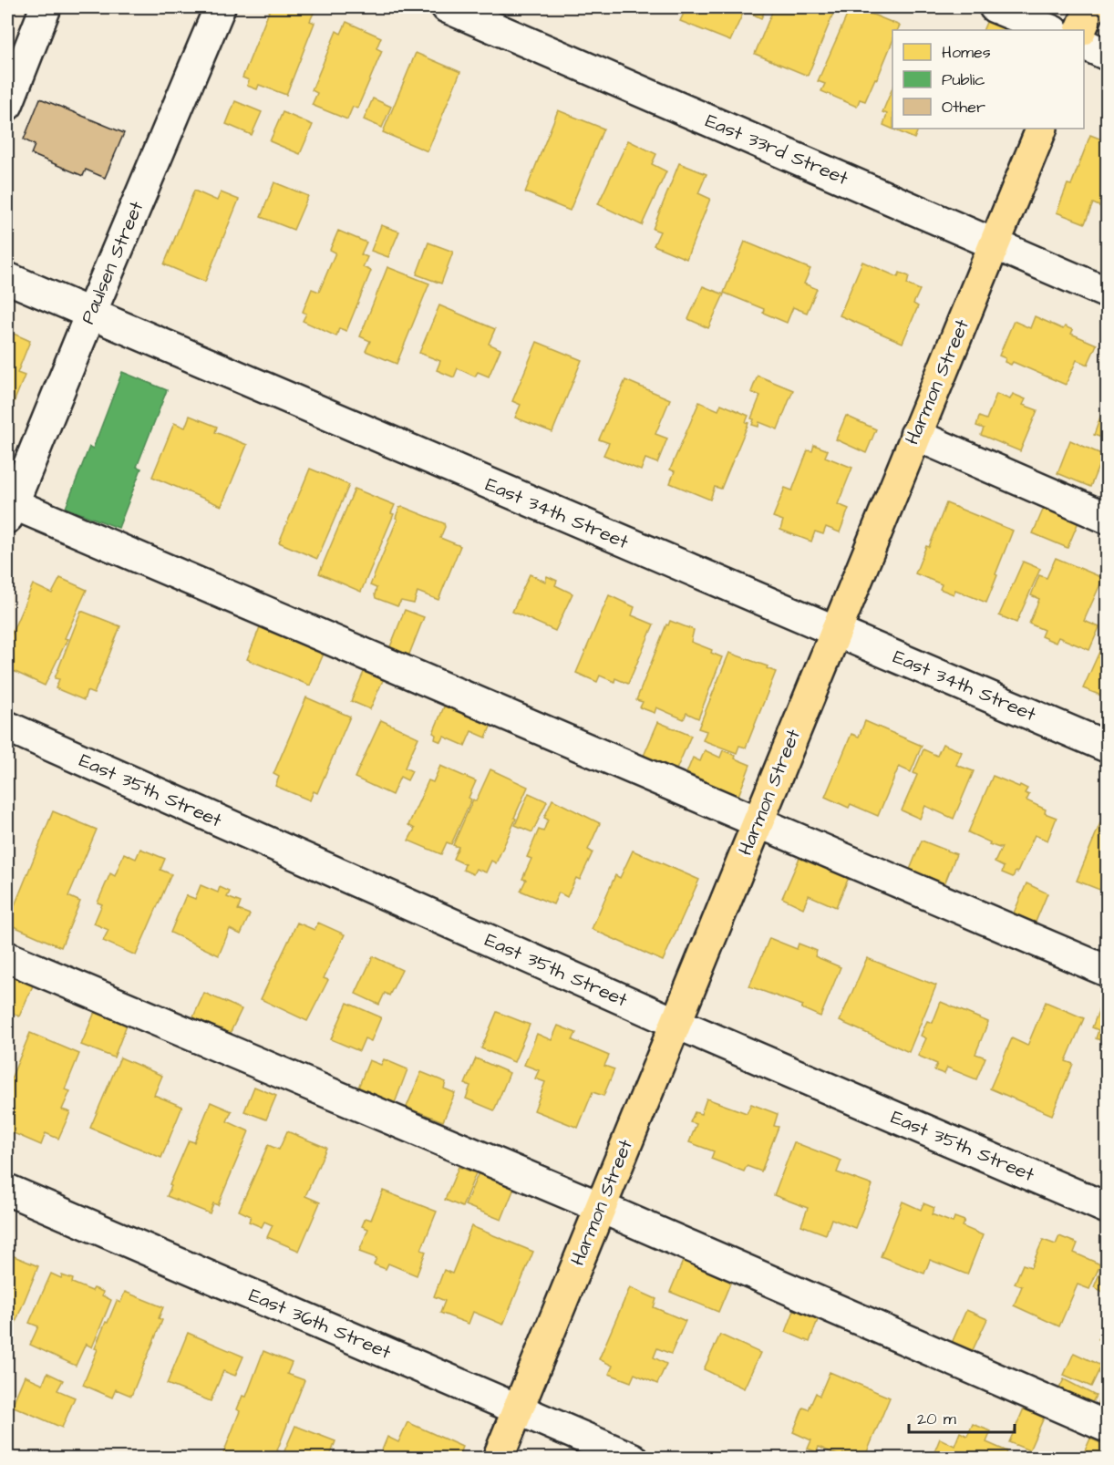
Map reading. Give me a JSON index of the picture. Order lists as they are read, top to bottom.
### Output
{
  "streets": {
    "main road": ["Harmon Street"],
    "street": [
      "East 33rd Street",
      "Paulsen Street",
      "East 34th Street",
      "East 35th Street",
      "East 36th Street"
    ]
  },
  "crossings": [
    ["East 33rd Street", "Harmon Street"],
    ["Paulsen Street", "East 34th Street"],
    ["Harmon Street", "East 34th Street"],
    ["Harmon Street", "East 35th Street"],
    ["Harmon Street", "East 36th Street"]
  ],
  "legend": ["Homes", "Public", "Other"],
  "scale_bar": "20 m"
}
